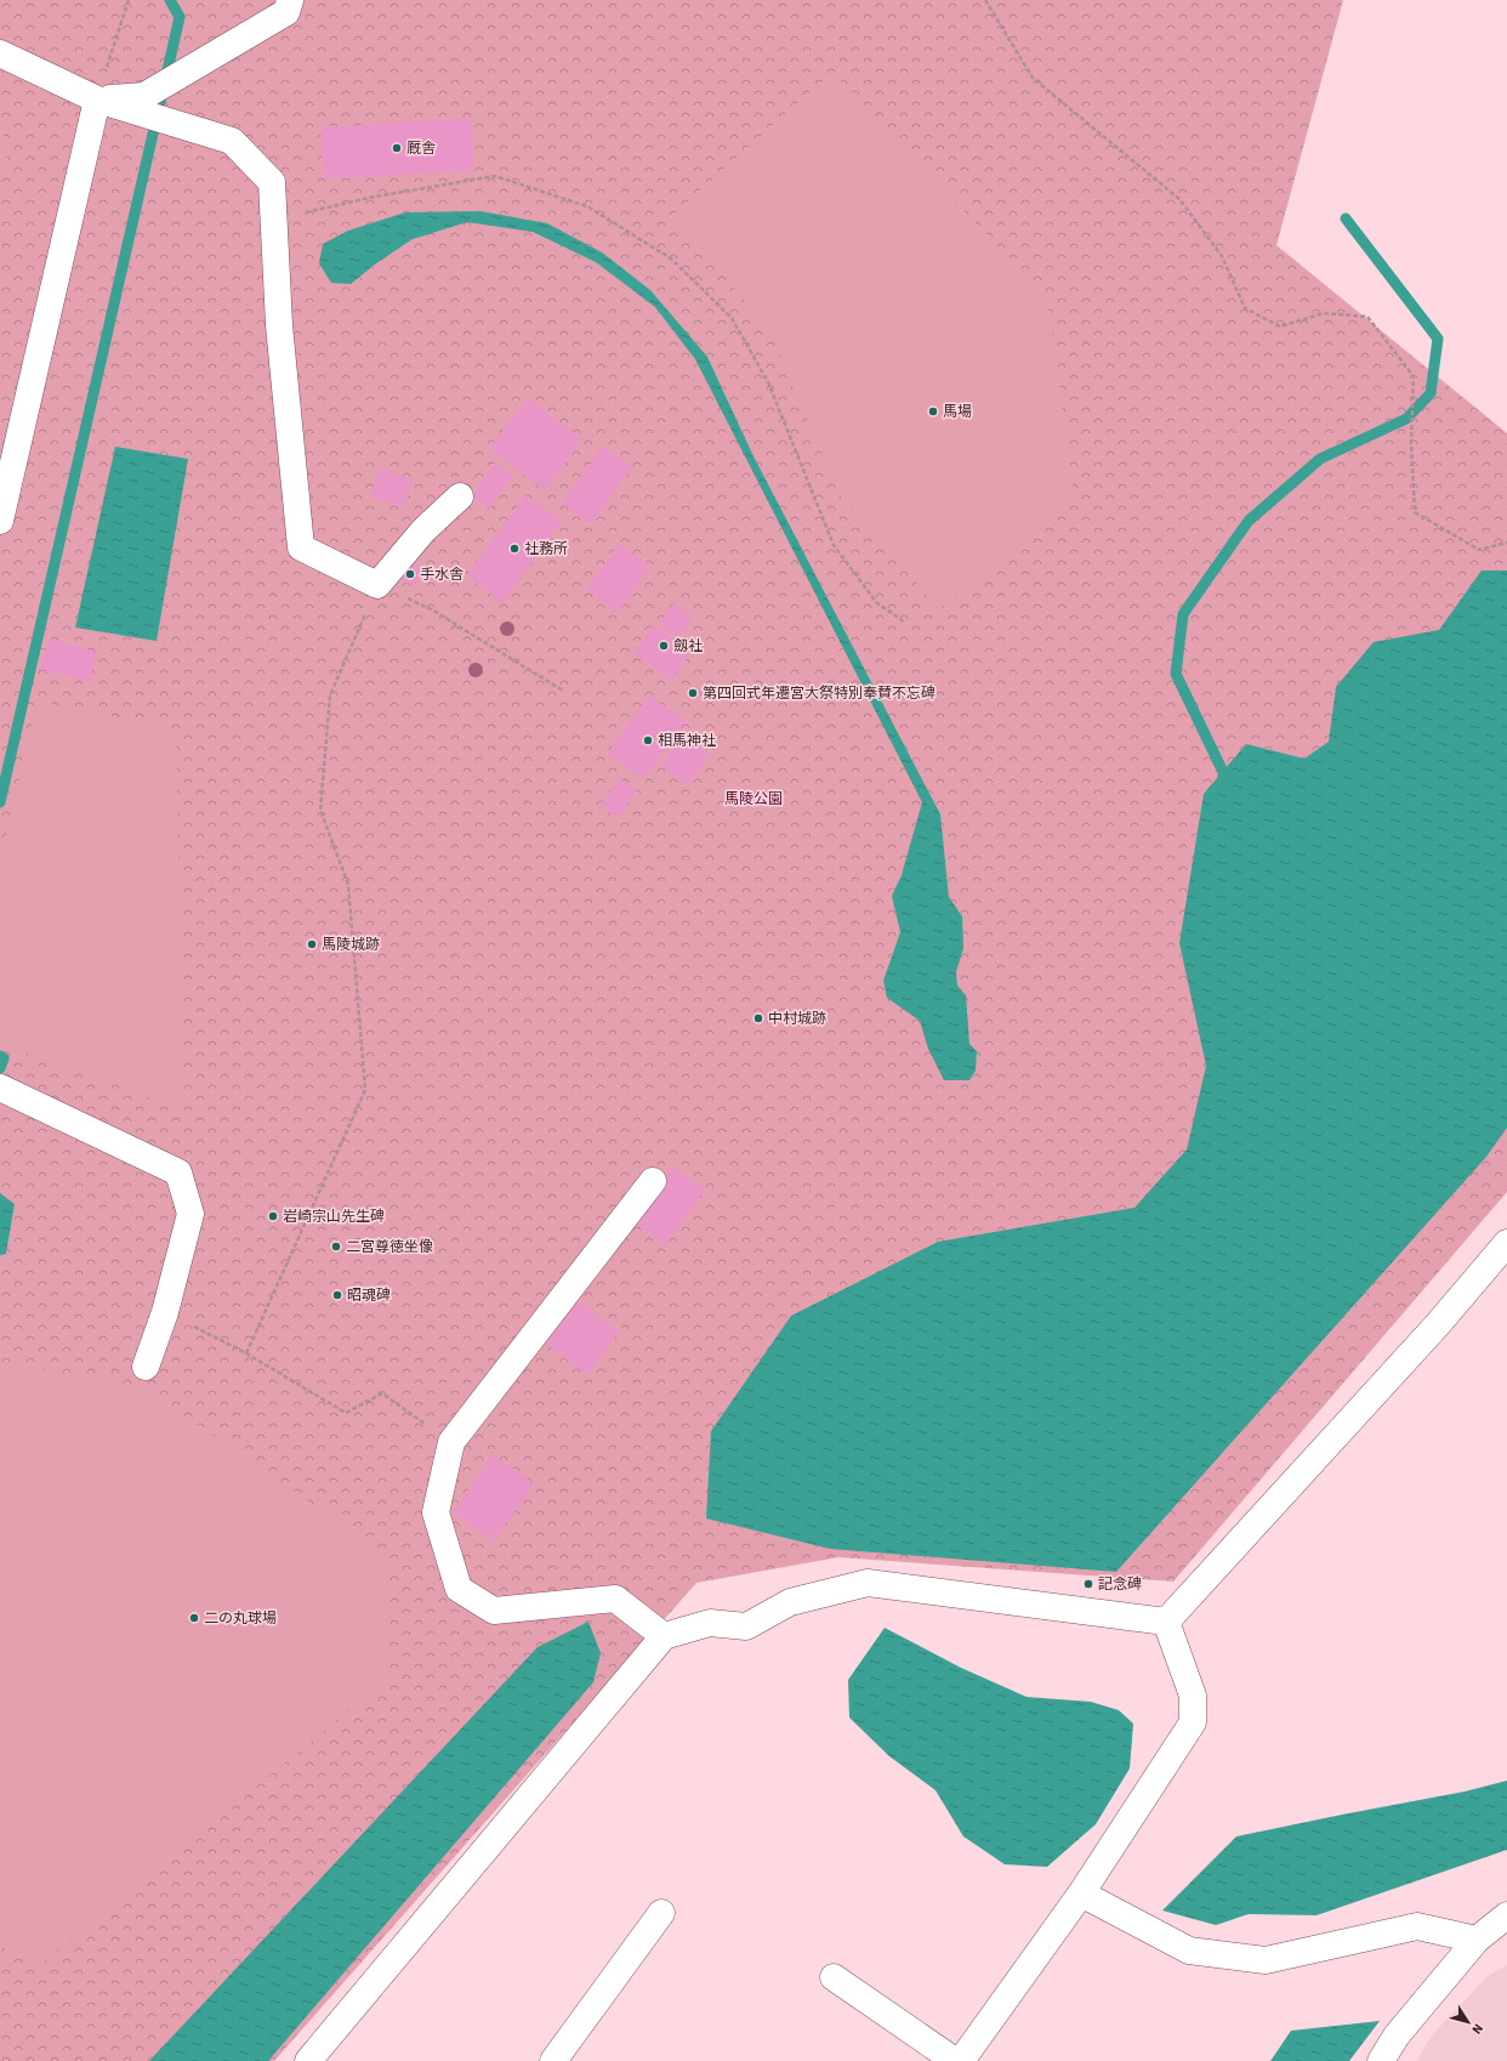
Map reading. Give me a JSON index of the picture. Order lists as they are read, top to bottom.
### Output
{
  "parks": ["馬陵公園"],
  "places": [
    "厩舎",
    "馬場",
    "社務所",
    "手水舎",
    "劔社",
    "第四回式年遷宮大祭特別奉賛不忘碑",
    "相馬神社",
    "馬陵城跡",
    "中村城跡",
    "岩崎宗山先生碑",
    "二宮尊徳坐像",
    "昭魂碑",
    "記念碑",
    "二の丸球場"
  ],
  "north": "bottom right"
}
